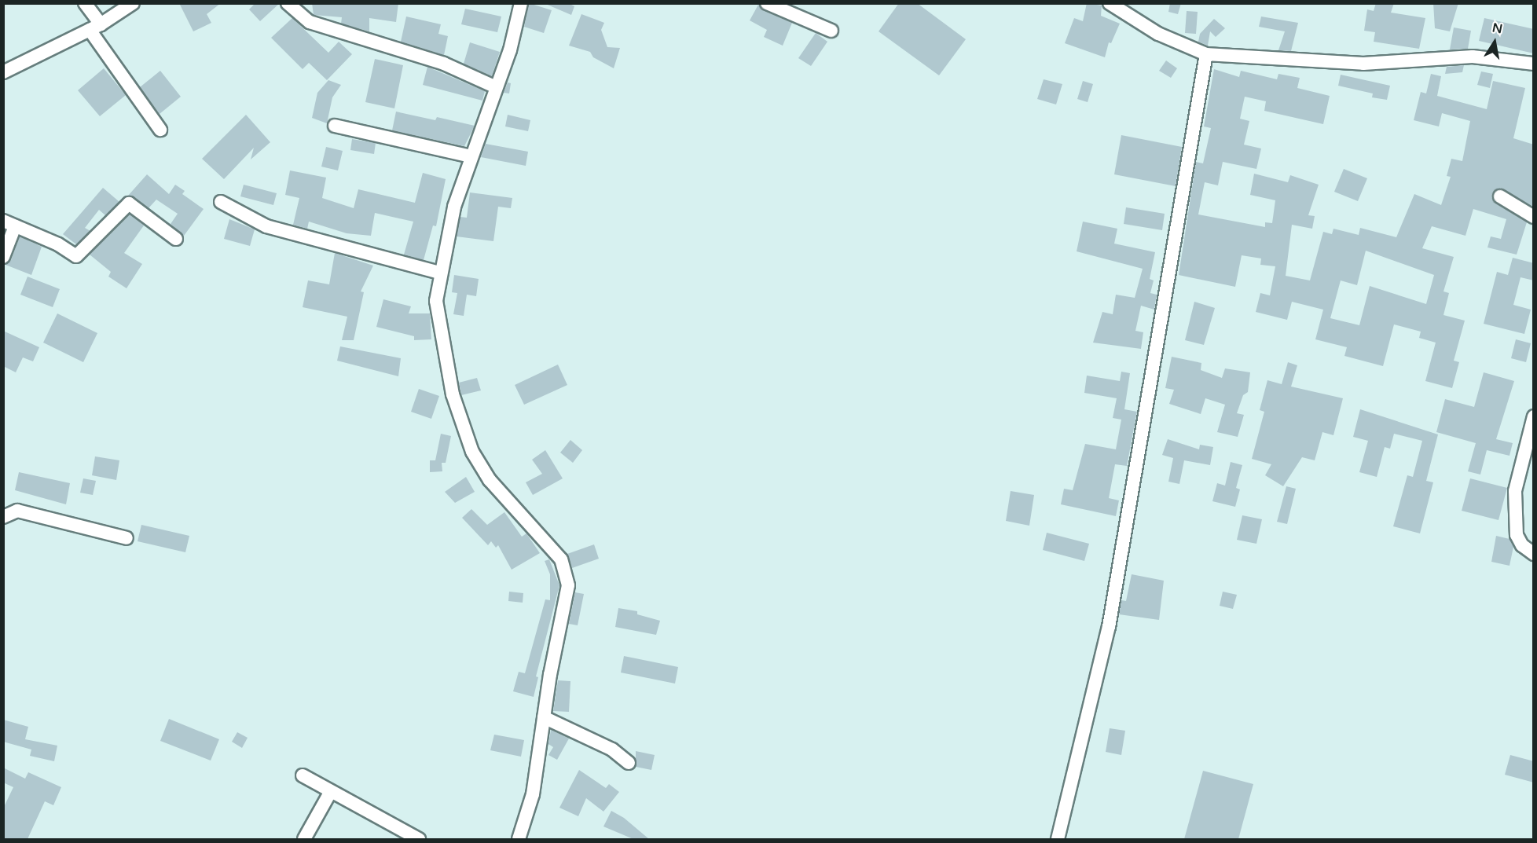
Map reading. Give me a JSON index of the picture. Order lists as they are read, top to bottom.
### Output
{
  "north": "top"
}
